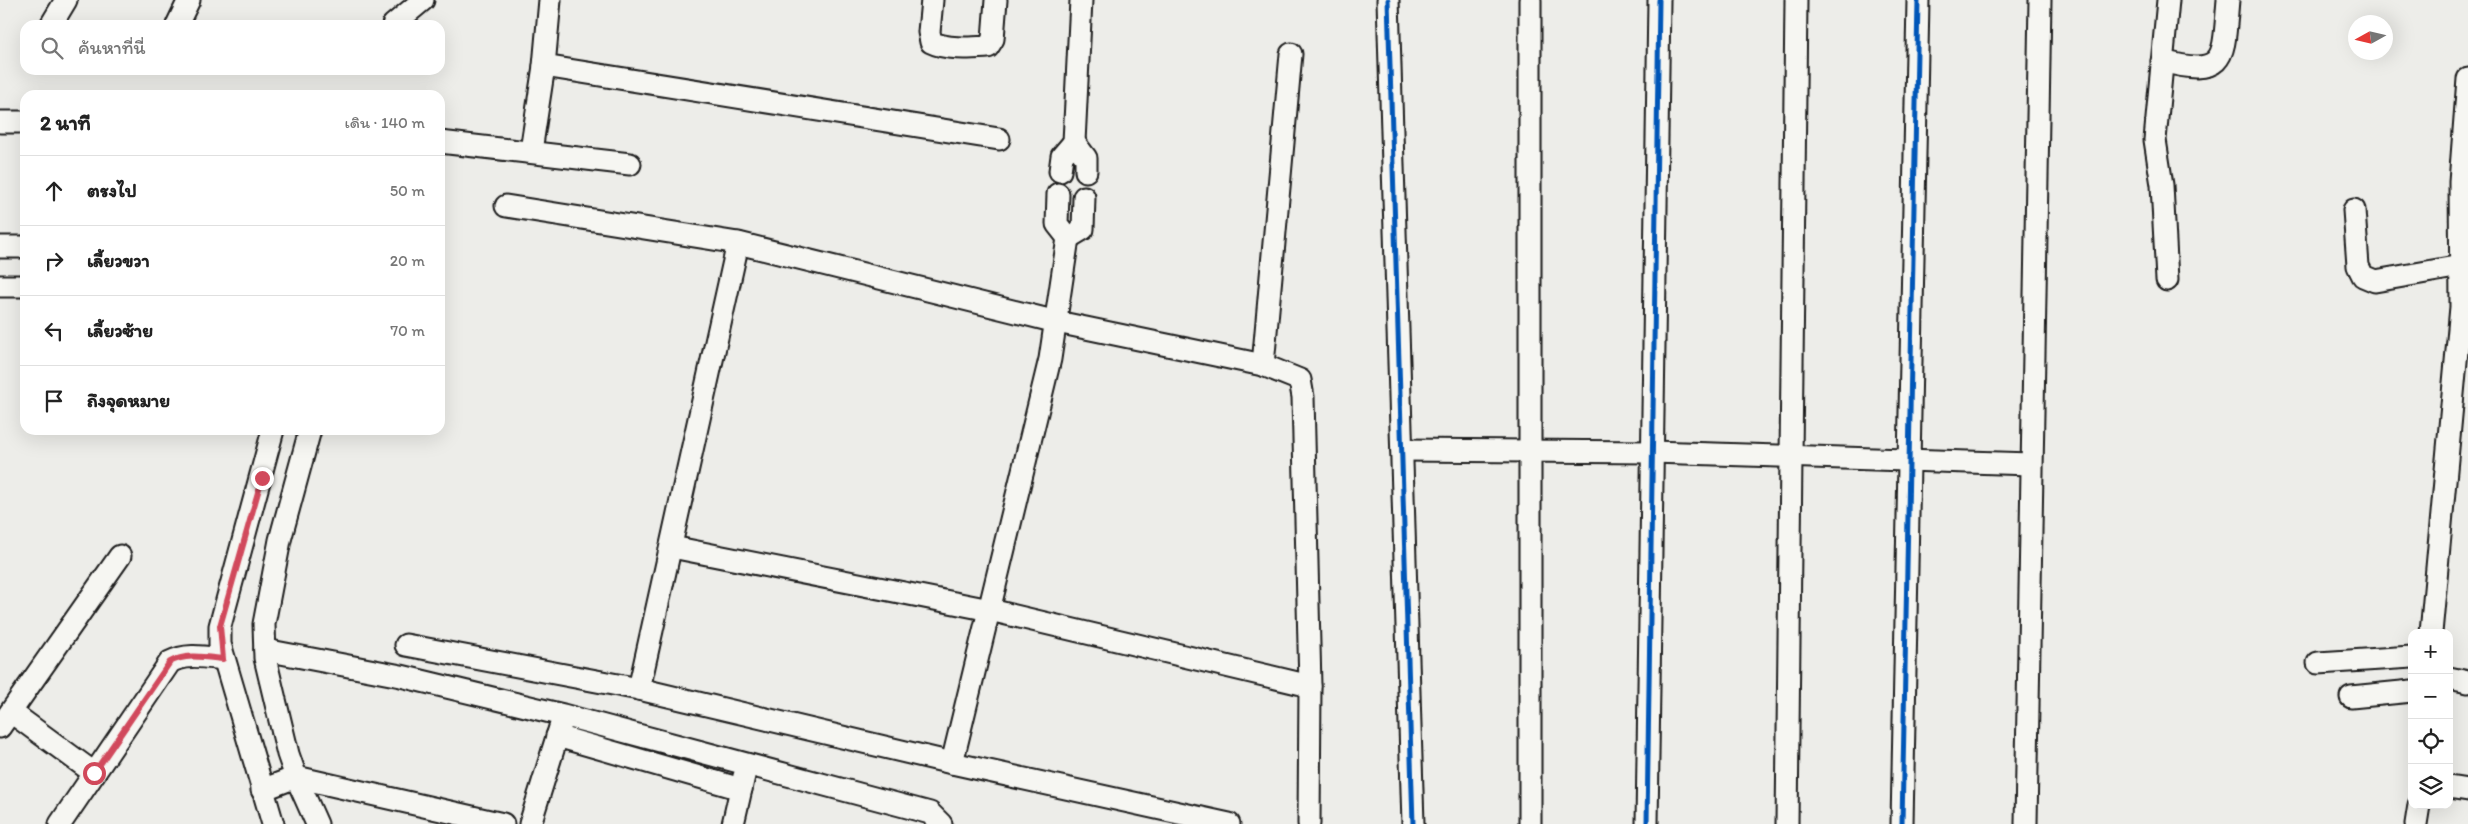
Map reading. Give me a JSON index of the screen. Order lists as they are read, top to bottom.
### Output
{
  "north": "left",
  "page": {
    "search": "ค้นหาที่นี่",
    "heading": ["2 นาที", "เดิน · 140 m"],
    "list": [
      ["ตรงไป", "50 m"],
      ["เลี้ยวขวา", "20 m"],
      ["เลี้ยวซ้าย", "70 m"],
      "ถึงจุดหมาย"
    ],
    "map_buttons": ["+", "−"]
  }
}
